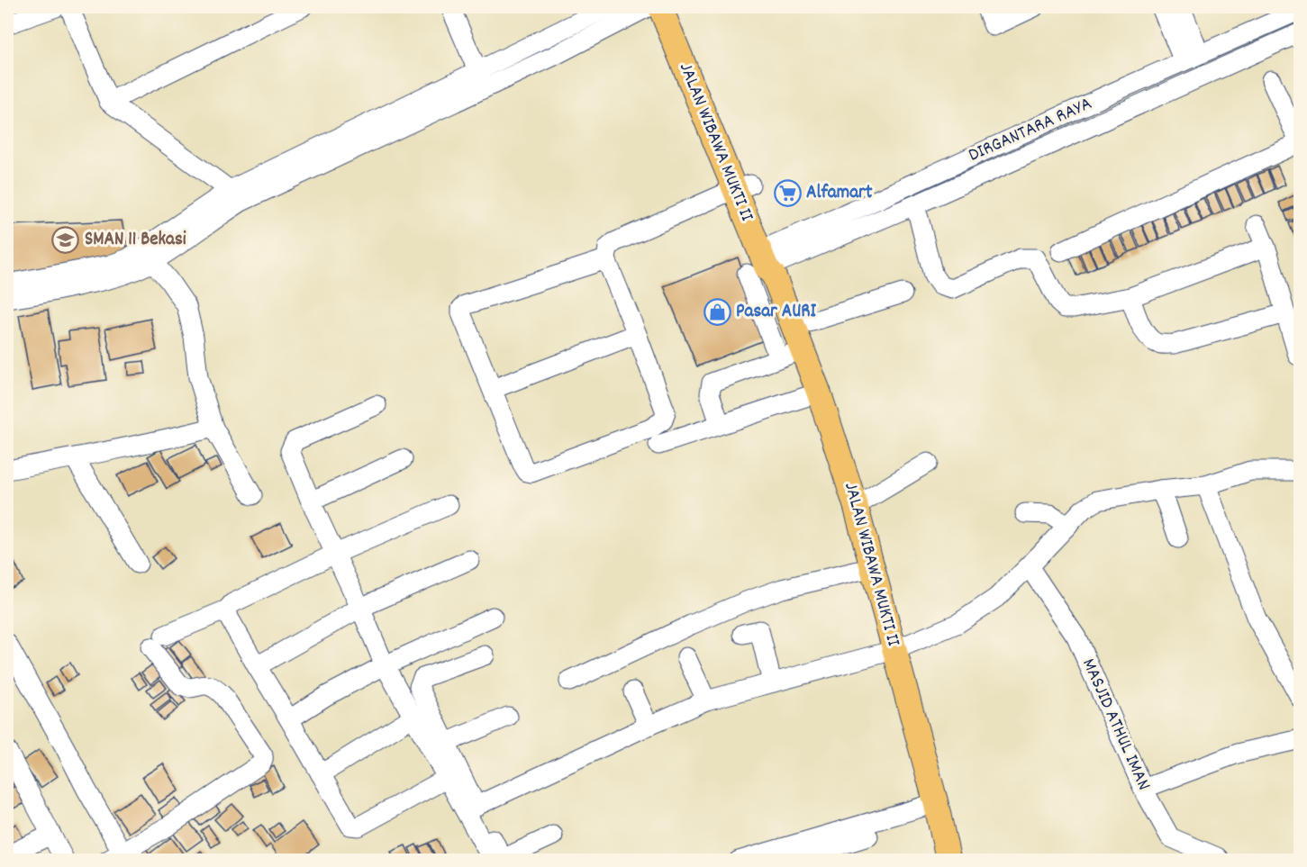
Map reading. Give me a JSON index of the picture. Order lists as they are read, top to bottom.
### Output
{
  "streets": {
    "main road": ["JALAN WIBAWA MUKTI II"],
    "street": ["DIRGANTARA RAYA", "MASJID ATHUL IMAN"]
  },
  "crossings": [
    ["DIRGANTARA RAYA", "JALAN WIBAWA MUKTI II"]
  ],
  "places": {
    "supermarket": ["Alfamart"],
    "school or university": ["SMAN 11 Bekasi"],
    "shop": ["Pasar AURI"]
  }
}
